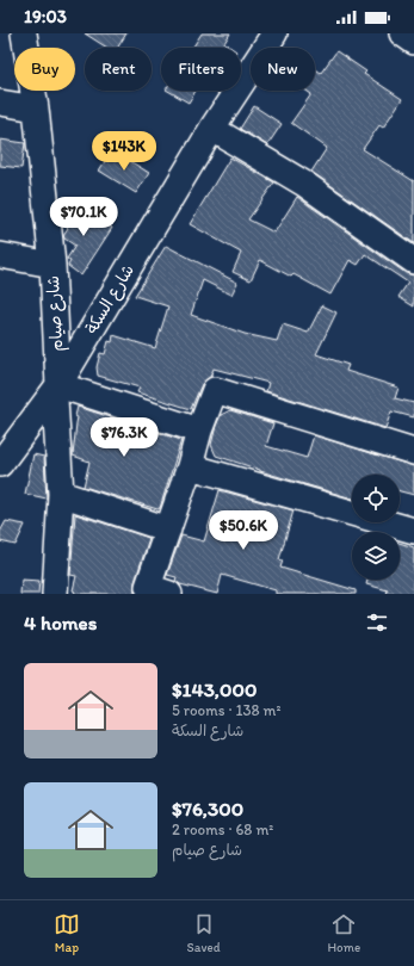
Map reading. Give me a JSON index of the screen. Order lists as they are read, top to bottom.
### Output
{
  "streets": {
    "street": ["شارع السكة", "شارع صيام"]
  },
  "crossings": [
    ["شارع السكة", "شارع صيام"]
  ],
  "page": {
    "status": "19:03",
    "chip": [
      "Buy",
      "Rent",
      "Filters",
      "New"
    ],
    "price": [
      "$143K",
      "$70.1K",
      "$76.3K",
      "$50.6K"
    ],
    "heading": "4 homes",
    "list": [
      {
        "name": "$143,000",
        "note": "5 rooms · 138 m² · شارع السكة"
      },
      {
        "name": "$76,300",
        "note": "2 rooms · 68 m² · شارع صيام"
      }
    ],
    "tabs": ["Map", "Saved", "Home"]
  }
}
